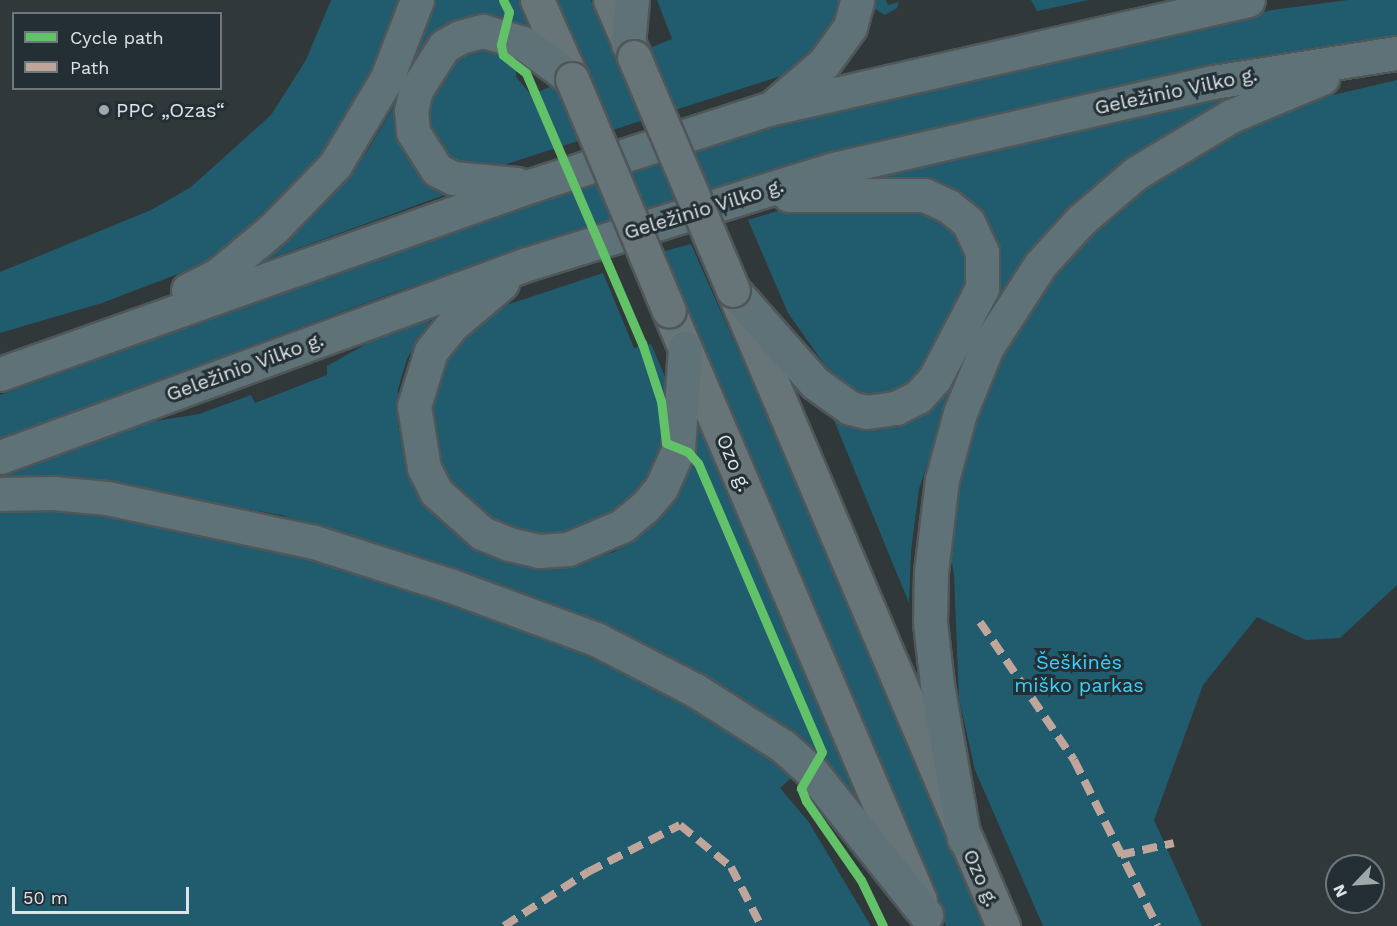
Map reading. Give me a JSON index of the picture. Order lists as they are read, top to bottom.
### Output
{
  "streets": {
    "highway": ["Geležinio Vilko g."],
    "main road": ["Ozo g."]
  },
  "parks": ["Šeškinės miško parkas"],
  "places": ["PPC „Ozas“"],
  "legend": ["Cycle path", "Path"],
  "scale_bar": "50 m",
  "north": "bottom left"
}
